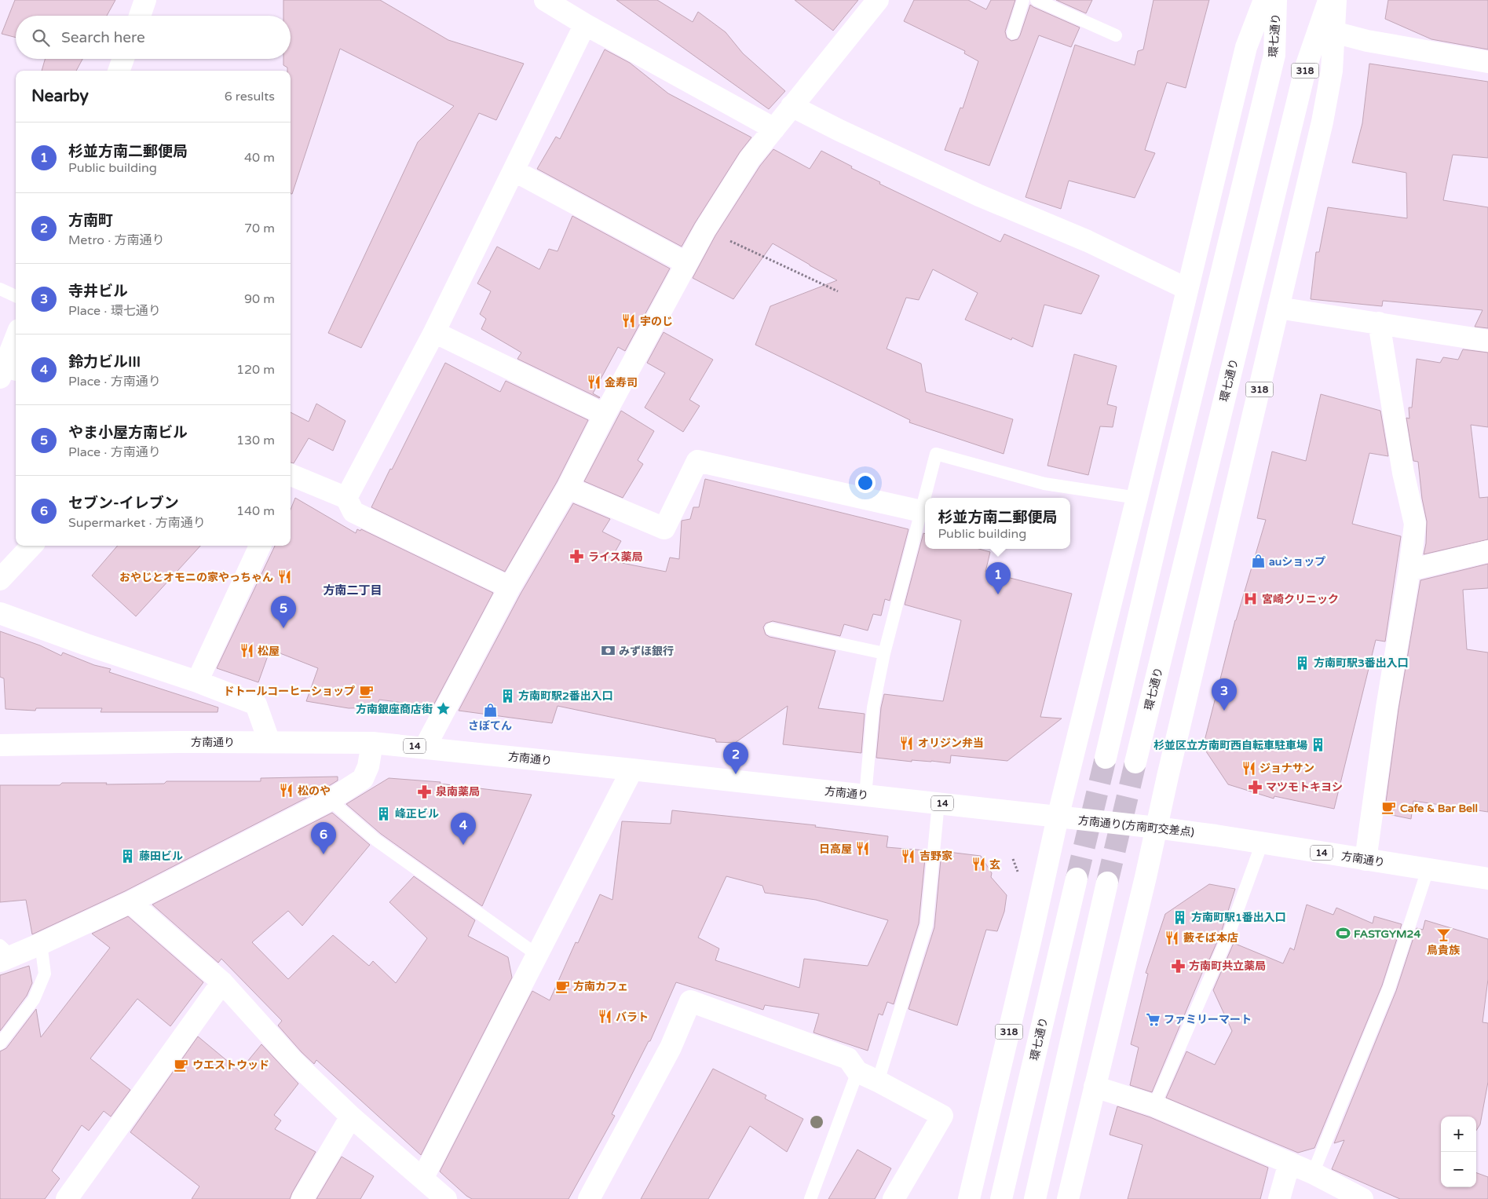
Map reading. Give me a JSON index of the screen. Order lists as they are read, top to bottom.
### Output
{
  "streets": {
    "street": [
      "環七通り",
      "318",
      "方南通り",
      "14",
      "方南通り(方南町交差点)"
    ]
  },
  "crossings": [
    ["318", "方南通り"],
    ["318", "方南通り(方南町交差点)"],
    ["方南通り", "方南通り(方南町交差点)"]
  ],
  "districts": ["方南二丁目"],
  "places": {
    "restaurant": [
      "宇のじ",
      "金寿司",
      "おやじとオモニの家やっちゃん",
      "松屋",
      "オリジン弁当",
      "ジョナサン",
      "松のや",
      "日高屋",
      "吉野家",
      "玄",
      "藪そば本店",
      "バラト"
    ],
    "pharmacy": [
      "ライス薬局",
      "マツモトキヨシ",
      "泉南薬局",
      "方南町共立薬局"
    ],
    "shop": ["auショップ", "さぼてん"],
    "hospital": ["宮崎クリニック"],
    "bank": ["みずほ銀行"],
    "building": [
      "方南町駅3番出入口",
      "方南町駅2番出入口",
      "杉並区立方南町西自転車駐車場",
      "峰正ビル",
      "藤田ビル",
      "方南町駅1番出入口"
    ],
    "cafe": [
      "ドトールコーヒーショップ",
      "Cafe & Bar Bell",
      "方南カフェ",
      "ウエストウッド"
    ],
    "place": ["方南銀座商店街"],
    "sports": ["FASTGYM24"],
    "bar": ["鳥貴族"],
    "supermarket": ["ファミリーマート"]
  },
  "page": {
    "search": "Search here",
    "heading": ["Nearby", "6 results"],
    "list": [
      {
        "mark": "1",
        "name": "杉並方南二郵便局",
        "note": "Public building",
        "value": "40 m"
      },
      {
        "mark": "2",
        "name": "方南町",
        "note": "Metro · 方南通り",
        "value": "70 m"
      },
      {
        "mark": "3",
        "name": "寺井ビル",
        "note": "Place · 環七通り",
        "value": "90 m"
      },
      {
        "mark": "4",
        "name": "鈴力ビルIII",
        "note": "Place · 方南通り",
        "value": "120 m"
      },
      {
        "mark": "5",
        "name": "やま小屋方南ビル",
        "note": "Place · 方南通り",
        "value": "130 m"
      },
      {
        "mark": "6",
        "name": "セブン-イレブン",
        "note": "Supermarket · 方南通り",
        "value": "140 m"
      }
    ],
    "popup": ["杉並方南二郵便局", "Public building"],
    "pins": [
      "1",
      "5",
      "3",
      "2",
      "4",
      "6"
    ],
    "map_buttons": ["+", "−"]
  }
}
